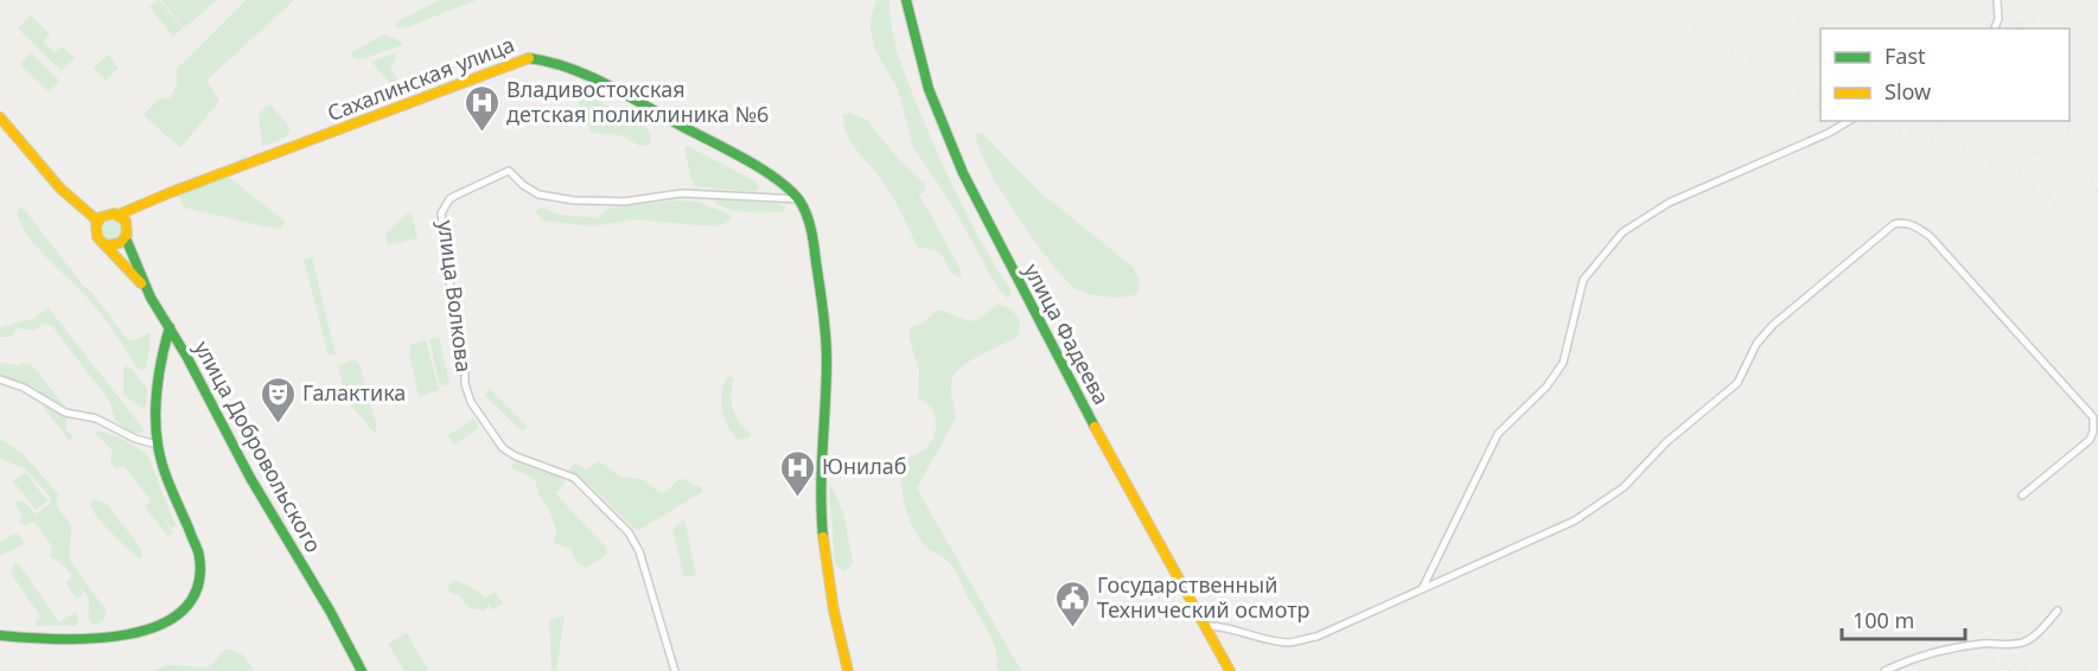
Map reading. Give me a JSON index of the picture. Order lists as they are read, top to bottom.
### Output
{
  "streets": {
    "main road": ["Сахалинская улица", "улица Фадеева", "улица Добровольского"],
    "street": ["улица Волкова"]
  },
  "crossings": [
    ["Сахалинская улица", "улица Волкова"],
    ["Сахалинская улица", "улица Добровольского"]
  ],
  "places": {
    "hospital": ["Владивостокская детская поликлиника №6", "Юнилаб"],
    "theatre": ["Галактика"],
    "public building": ["Государственный Технический осмотр"]
  },
  "legend": ["Fast", "Slow"],
  "scale_bar": "100 m"
}
